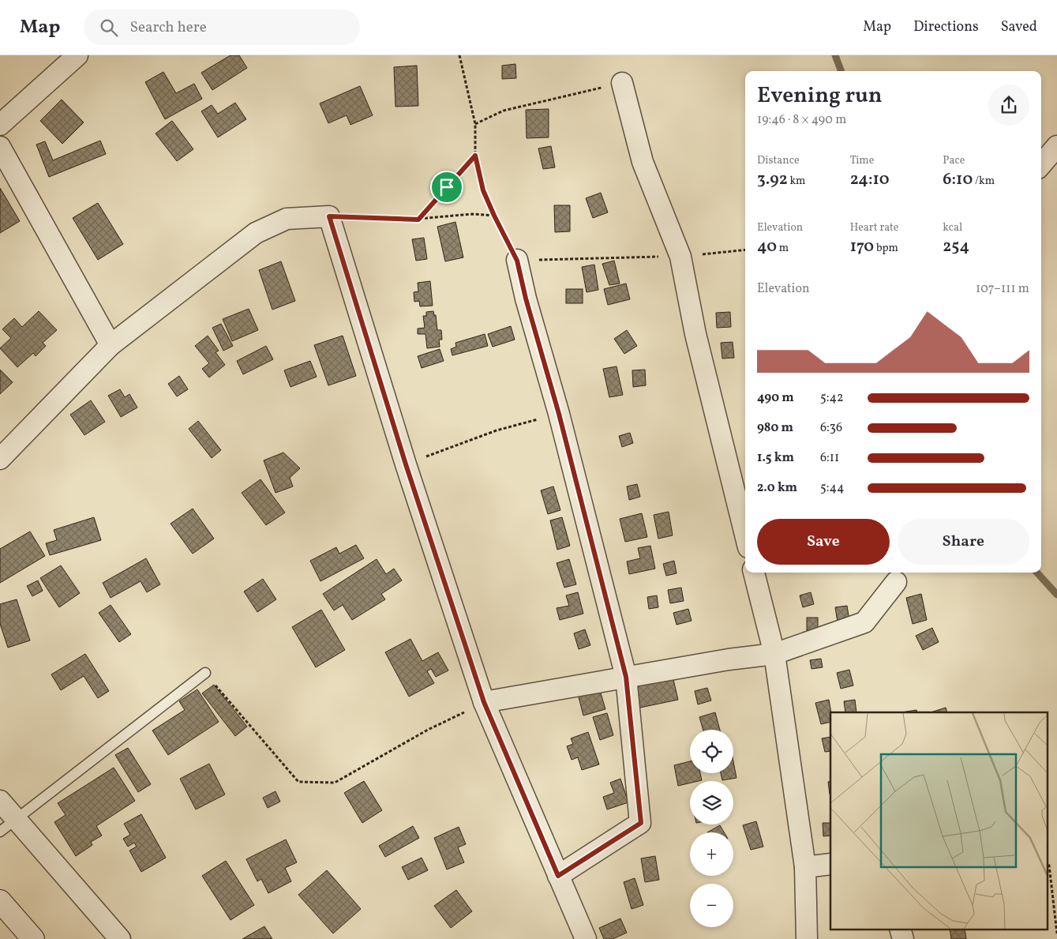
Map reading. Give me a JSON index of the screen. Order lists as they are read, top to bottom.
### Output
{
  "page": {
    "header": "Map",
    "search": "Search here",
    "nav": ["Map", "Directions", "Saved"],
    "heading": ["Evening run", "19:46 · 8 × 490 m"],
    "stats": [
      ["Distance", "3.92 km"],
      ["Time", "24:10"],
      ["Pace", "6:10 /km"],
      ["Elevation", "40 m"],
      ["Heart rate", "170 bpm"],
      ["kcal", "254"]
    ],
    "chart": ["Elevation", "107–111 m"],
    "list": [
      {
        "name": "490 m",
        "note": "5:42"
      },
      {
        "name": "980 m",
        "note": "6:36"
      },
      {
        "name": "1.5 km",
        "note": "6:11"
      },
      {
        "name": "2.0 km",
        "note": "5:44"
      }
    ],
    "buttons": ["Save", "Share"],
    "map_buttons": ["+", "−"]
  }
}
